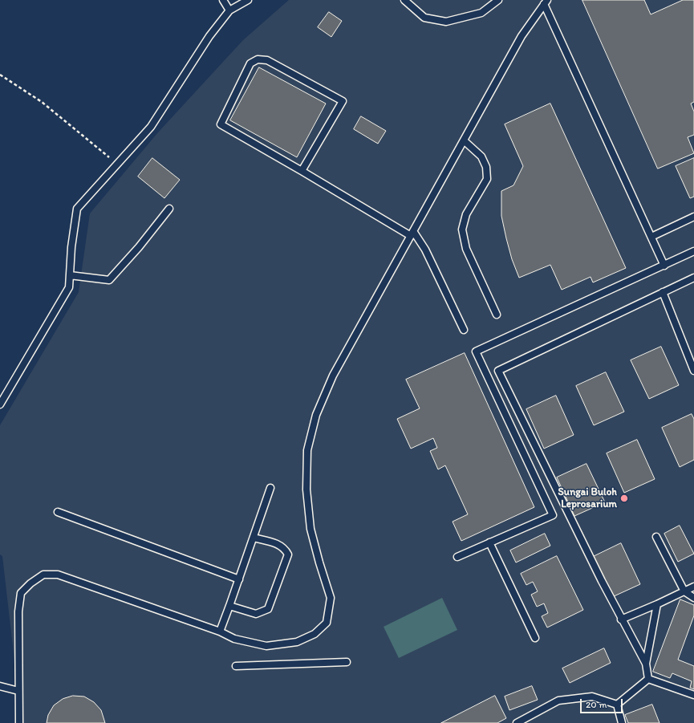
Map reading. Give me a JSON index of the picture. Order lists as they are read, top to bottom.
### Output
{
  "places": ["Sungai Buloh Leprosarium"],
  "scale_bar": "20 m"
}
